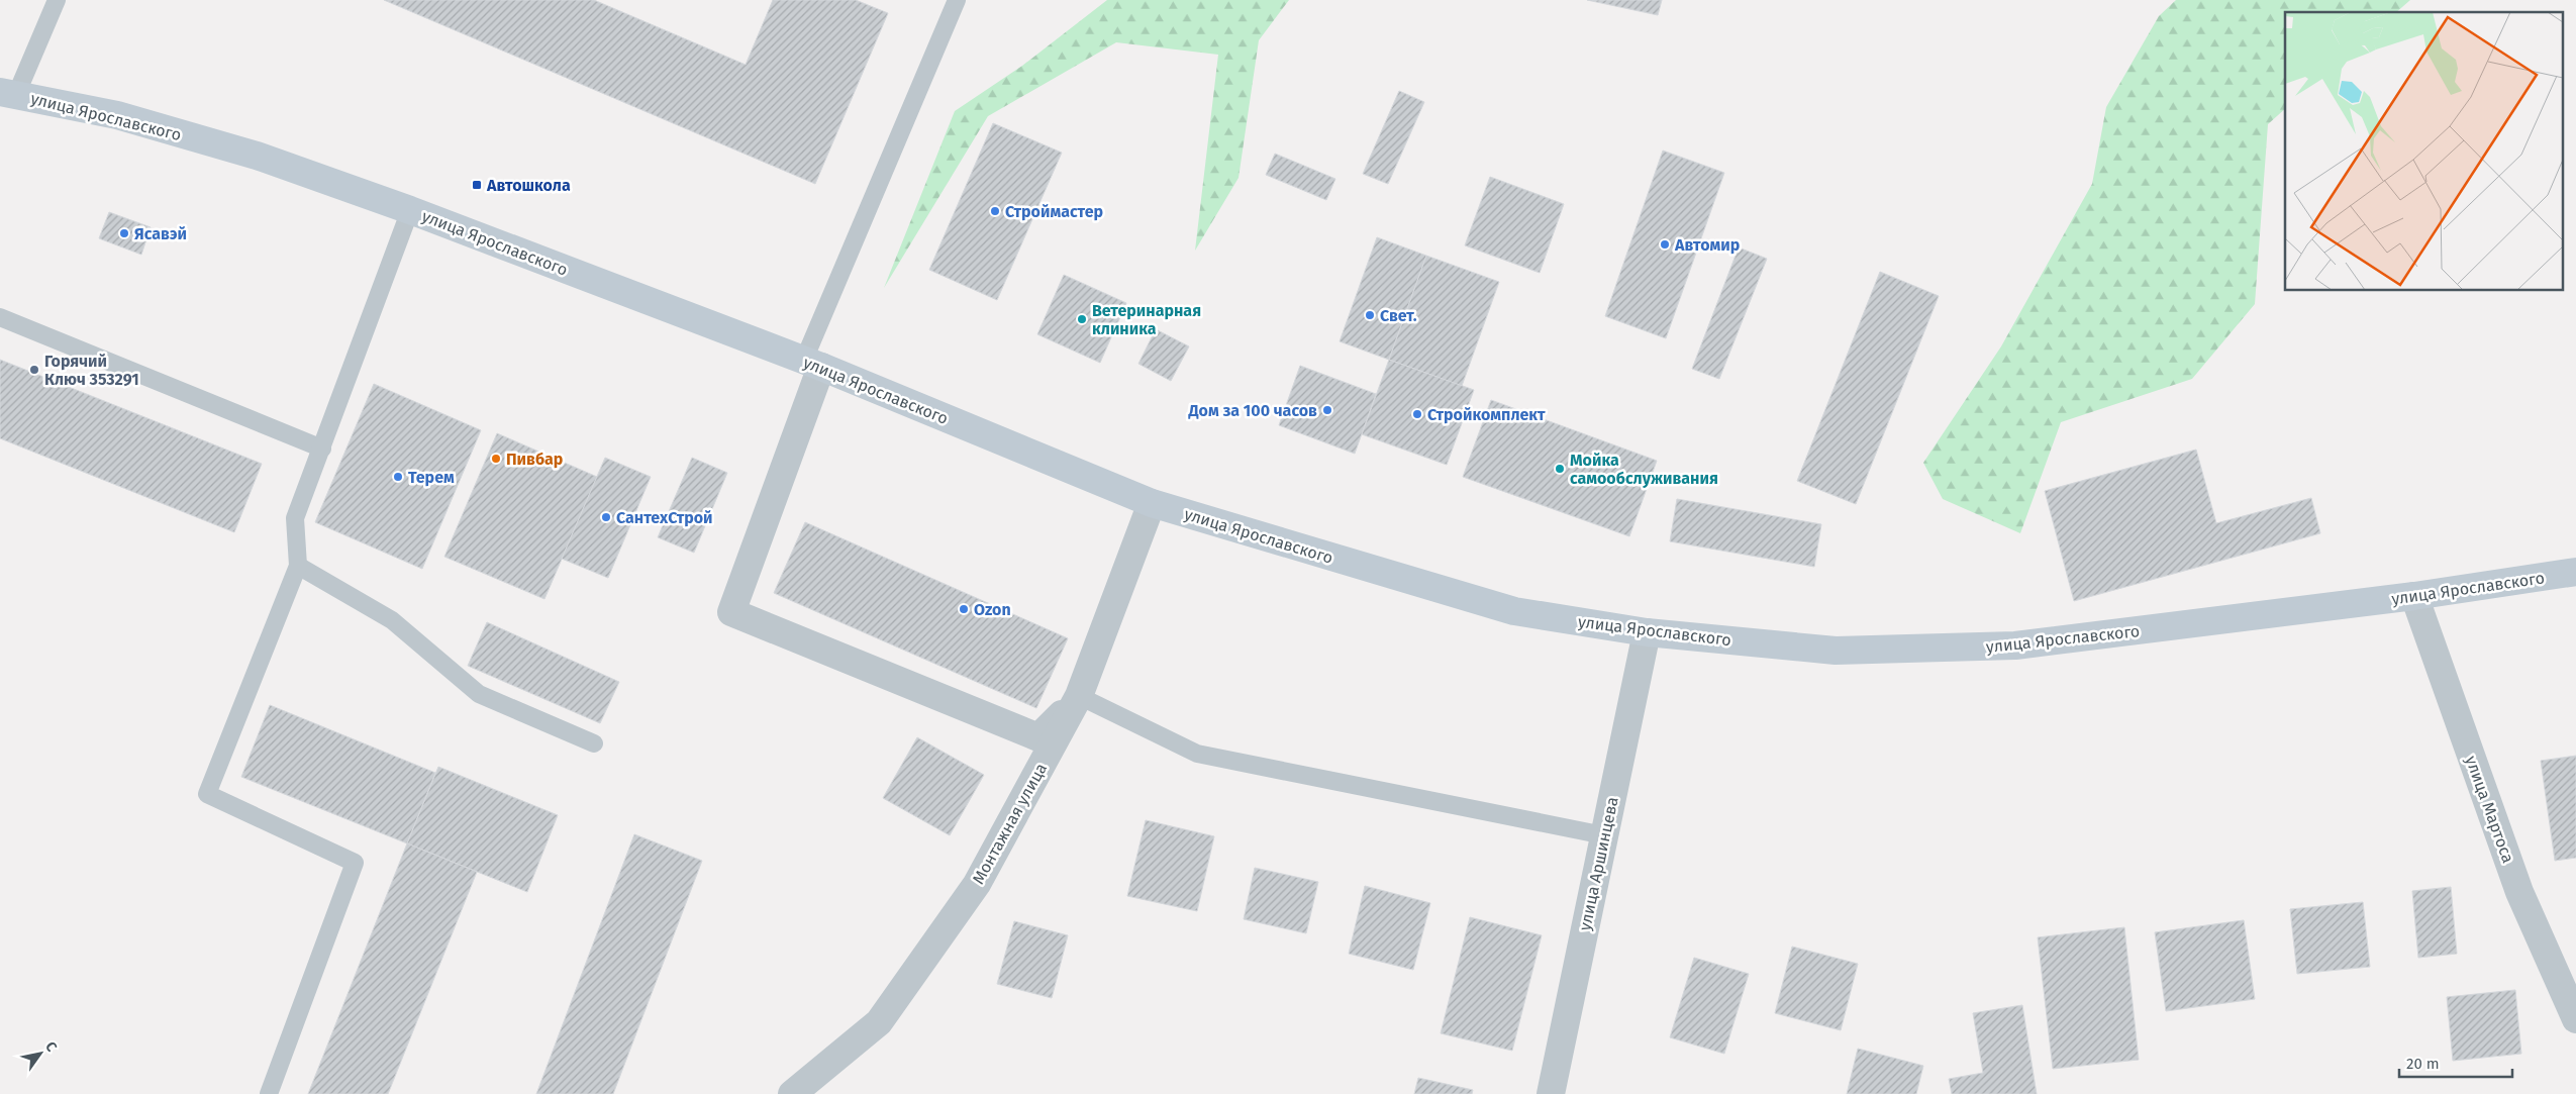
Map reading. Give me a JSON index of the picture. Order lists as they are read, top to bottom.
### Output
{
  "streets": {
    "street": [
      "улица Ярославского",
      "улица Мартоса",
      "Монтажная улица",
      "улица Аршинцева"
    ]
  },
  "crossings": [
    ["улица Ярославского", "улица Мартоса"],
    ["улица Ярославского", "Монтажная улица"],
    ["улица Ярославского", "улица Аршинцева"]
  ],
  "places": {
    "transit": ["Автошкола"],
    "other": [
      "Строймастер",
      "Ясавэй",
      "Автомир",
      "Свет.",
      "Ветеринарная клиника",
      "Горячий Ключ 353291",
      "Дом за 100 часов",
      "Стройкомплект",
      "Пивбар",
      "Мойка самообслуживания",
      "Терем",
      "СантехСтрой",
      "Ozon"
    ]
  },
  "scale_bar": "20 m",
  "north": "top right"
}
